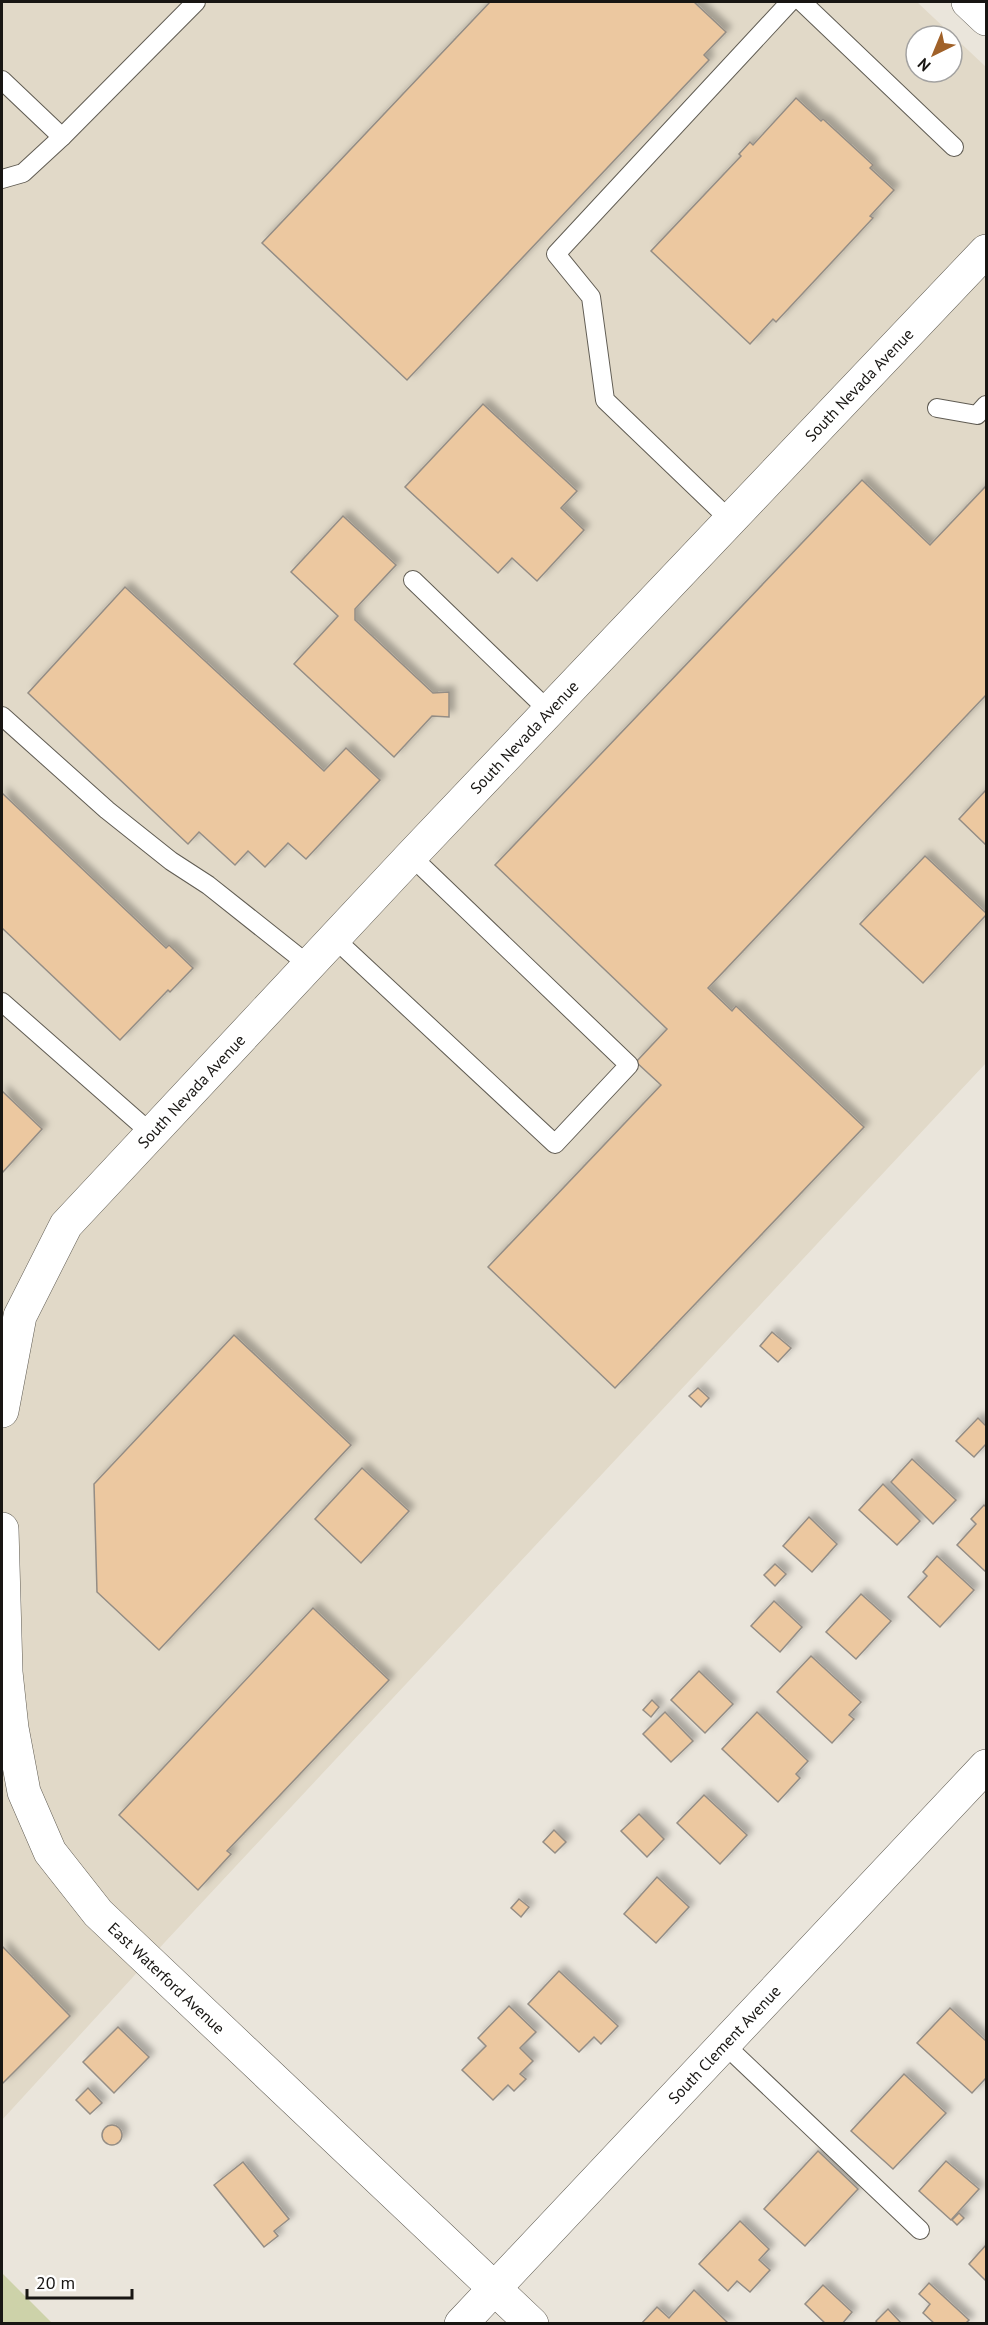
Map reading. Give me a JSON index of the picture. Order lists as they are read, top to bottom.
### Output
{
  "streets": {
    "street": ["South Nevada Avenue", "East Waterford Avenue", "South Clement Avenue"]
  },
  "crossings": [
    ["East Waterford Avenue", "South Clement Avenue"]
  ],
  "scale_bar": "20 m",
  "north": "bottom left"
}
